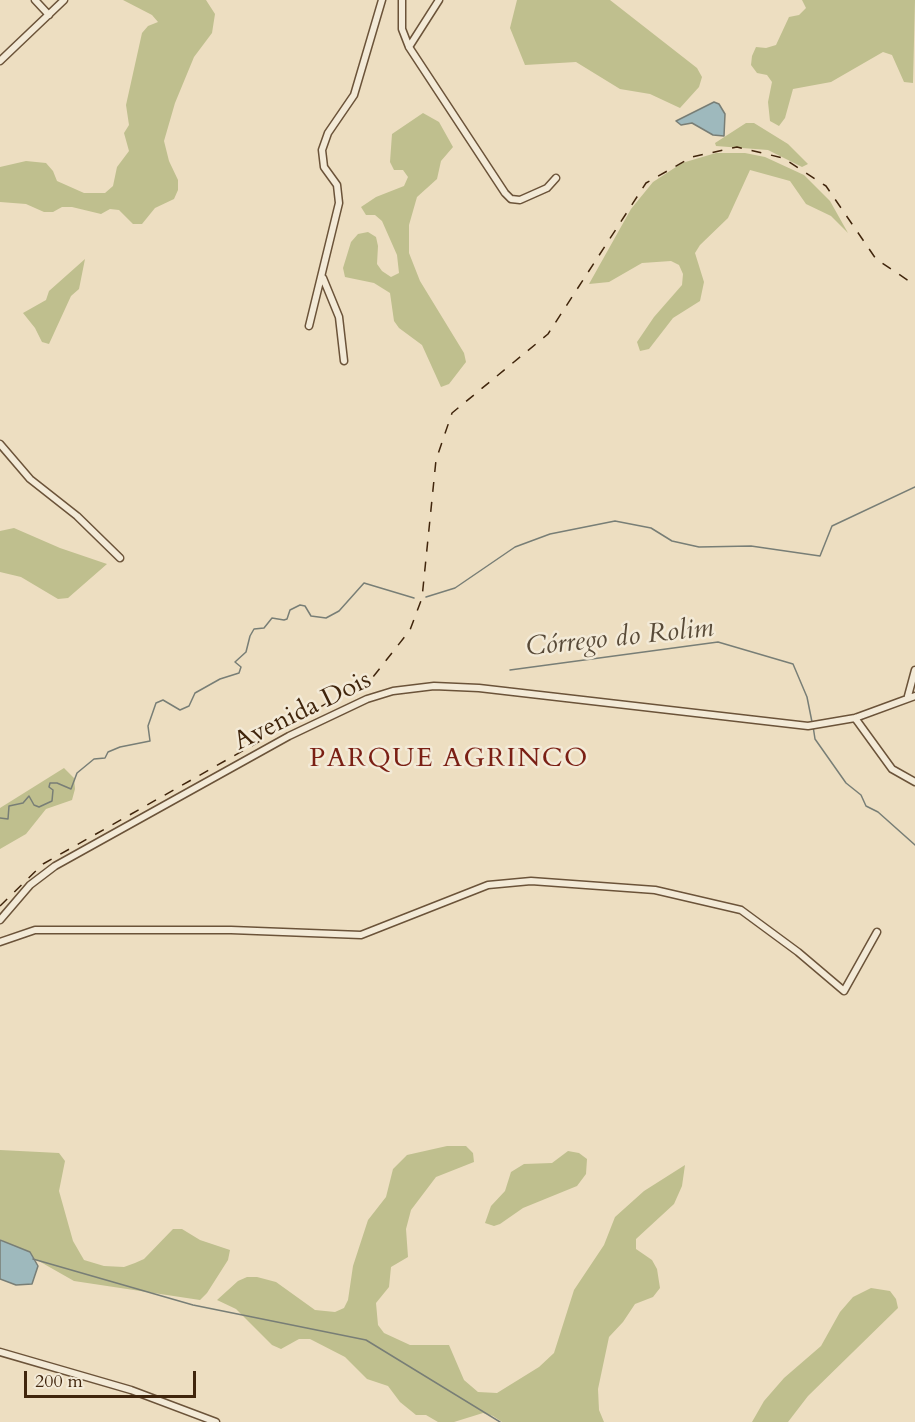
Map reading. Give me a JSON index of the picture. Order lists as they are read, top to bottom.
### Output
{
  "streets": {
    "street": ["Avenida Dois"]
  },
  "districts": ["PARQUE AGRINCO"],
  "water": ["Córrego do Rolim"],
  "scale_bar": "200 m"
}
